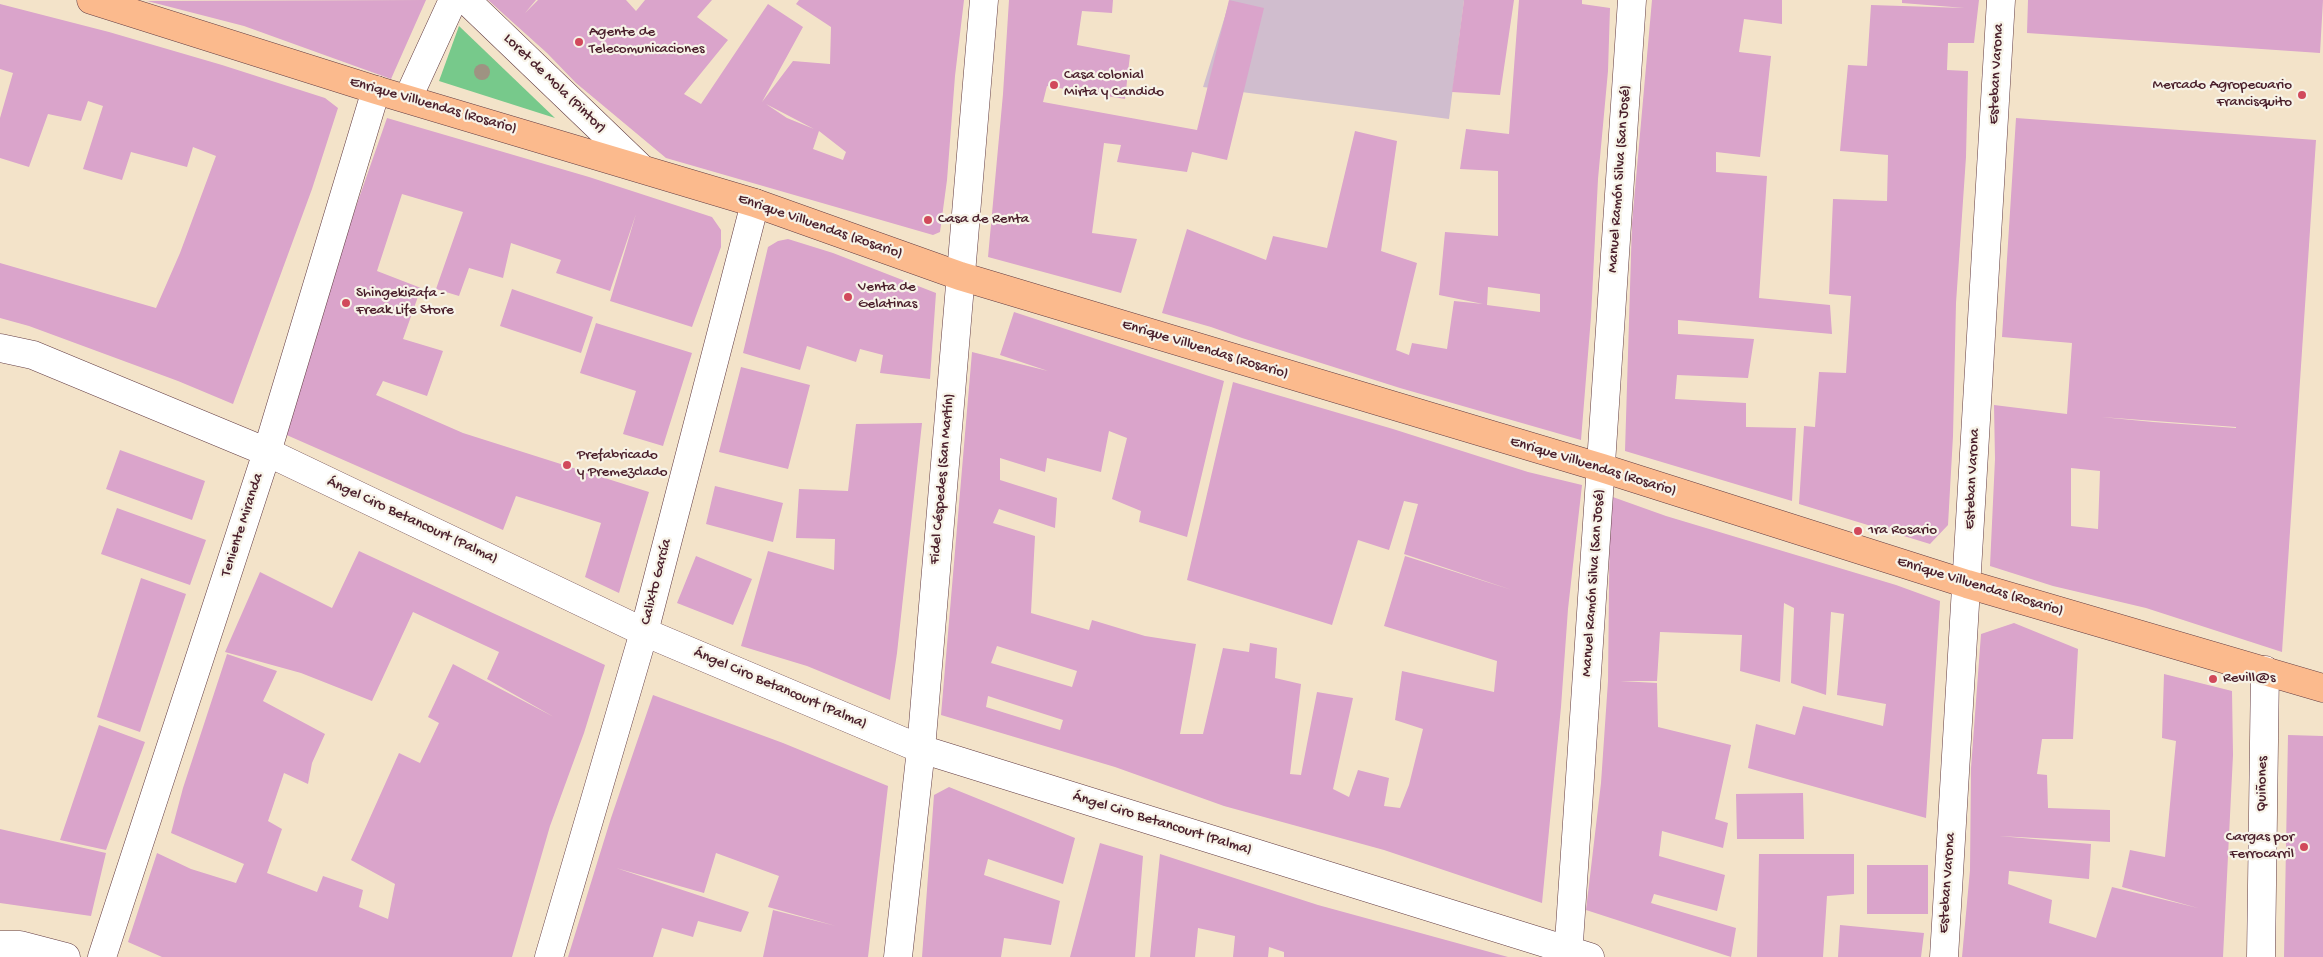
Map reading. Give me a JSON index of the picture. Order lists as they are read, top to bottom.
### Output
{
  "streets": {
    "main road": ["Enrique Villuendas (Rosario)"],
    "street": [
      "Esteban Varona",
      "Loret de Mola (Pintor)",
      "Manuel Ramón Silva (San José)",
      "Fidel Céspedes (San Martín)",
      "Ángel Ciro Betancourt (Palma)",
      "Teniente Miranda",
      "Calixto García",
      "Quiñones"
    ]
  },
  "crossings": [
    ["Esteban Varona", "Enrique Villuendas (Rosario)"],
    ["Loret de Mola (Pintor)", "Enrique Villuendas (Rosario)"],
    ["Enrique Villuendas (Rosario)", "Manuel Ramón Silva (San José)"],
    ["Enrique Villuendas (Rosario)", "Fidel Céspedes (San Martín)"],
    ["Enrique Villuendas (Rosario)", "Teniente Miranda"],
    ["Enrique Villuendas (Rosario)", "Calixto García"],
    ["Enrique Villuendas (Rosario)", "Quiñones"],
    ["Manuel Ramón Silva (San José)", "Ángel Ciro Betancourt (Palma)"],
    ["Fidel Céspedes (San Martín)", "Ángel Ciro Betancourt (Palma)"],
    ["Ángel Ciro Betancourt (Palma)", "Teniente Miranda"],
    ["Ángel Ciro Betancourt (Palma)", "Calixto García"]
  ],
  "places": [
    "Agente de Telecomunicaciones",
    "Casa colonial Mirta y Candido",
    "Mercado Agropecuario Francisquito",
    "Casa de Renta",
    "Venta de Gelatinas",
    "ShingekiRafa - Freak Life Store",
    "Prefabricado y Premezclado",
    "1ra Rosario",
    "Revill@s",
    "Cargas por Ferrocarril"
  ]
}
